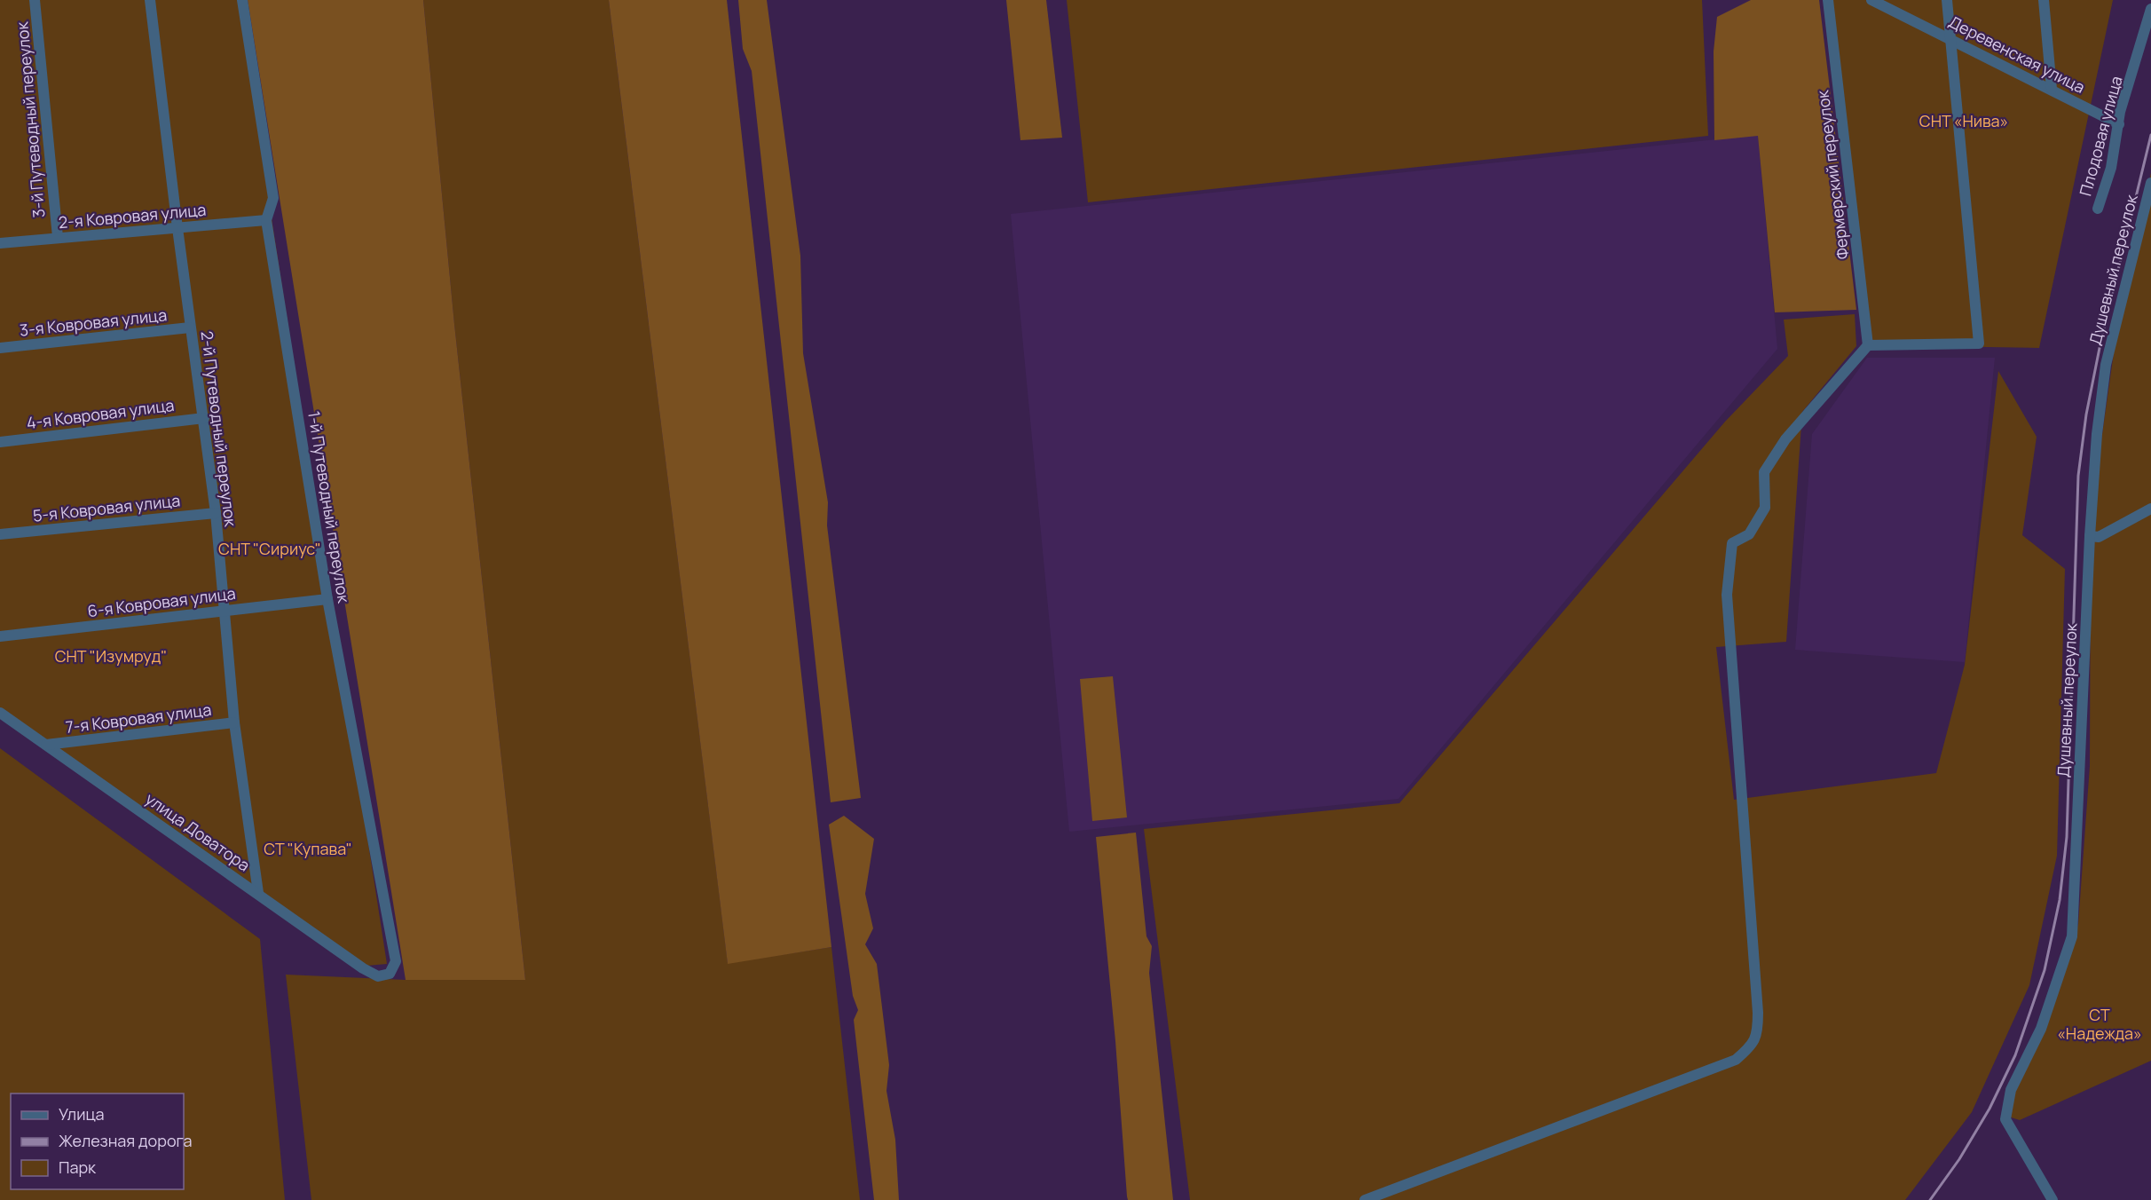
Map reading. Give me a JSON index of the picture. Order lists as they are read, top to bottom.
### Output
{
  "streets": {
    "street": [
      "Деревенская улица",
      "3-й Путеводный переулок",
      "Плодовая улица",
      "Фермерский переулок",
      "2-я Ковровая улица",
      "Душевный переулок",
      "3-я Ковровая улица",
      "4-я Ковровая улица",
      "2-й Путеводный переулок",
      "1-й Путеводный переулок",
      "5-я Ковровая улица",
      "6-я Ковровая улица",
      "7-я Ковровая улица",
      "улица Доватора"
    ]
  },
  "crossings": [
    ["Деревенская улица", "Плодовая улица"],
    ["3-й Путеводный переулок", "2-я Ковровая улица"],
    ["2-я Ковровая улица", "2-й Путеводный переулок"],
    ["2-я Ковровая улица", "1-й Путеводный переулок"],
    ["3-я Ковровая улица", "2-й Путеводный переулок"],
    ["4-я Ковровая улица", "2-й Путеводный переулок"],
    ["2-й Путеводный переулок", "5-я Ковровая улица"],
    ["2-й Путеводный переулок", "6-я Ковровая улица"],
    ["2-й Путеводный переулок", "7-я Ковровая улица"],
    ["2-й Путеводный переулок", "улица Доватора"],
    ["1-й Путеводный переулок", "6-я Ковровая улица"],
    ["1-й Путеводный переулок", "улица Доватора"],
    ["7-я Ковровая улица", "улица Доватора"]
  ],
  "parks": [
    "СНТ «Нива»",
    "СНТ \"Сириус\"",
    "СНТ \"Изумруд\"",
    "СТ \"Купава\"",
    "СТ «Надежда»"
  ],
  "legend": ["Улица", "Железная дорога", "Парк"]
}
